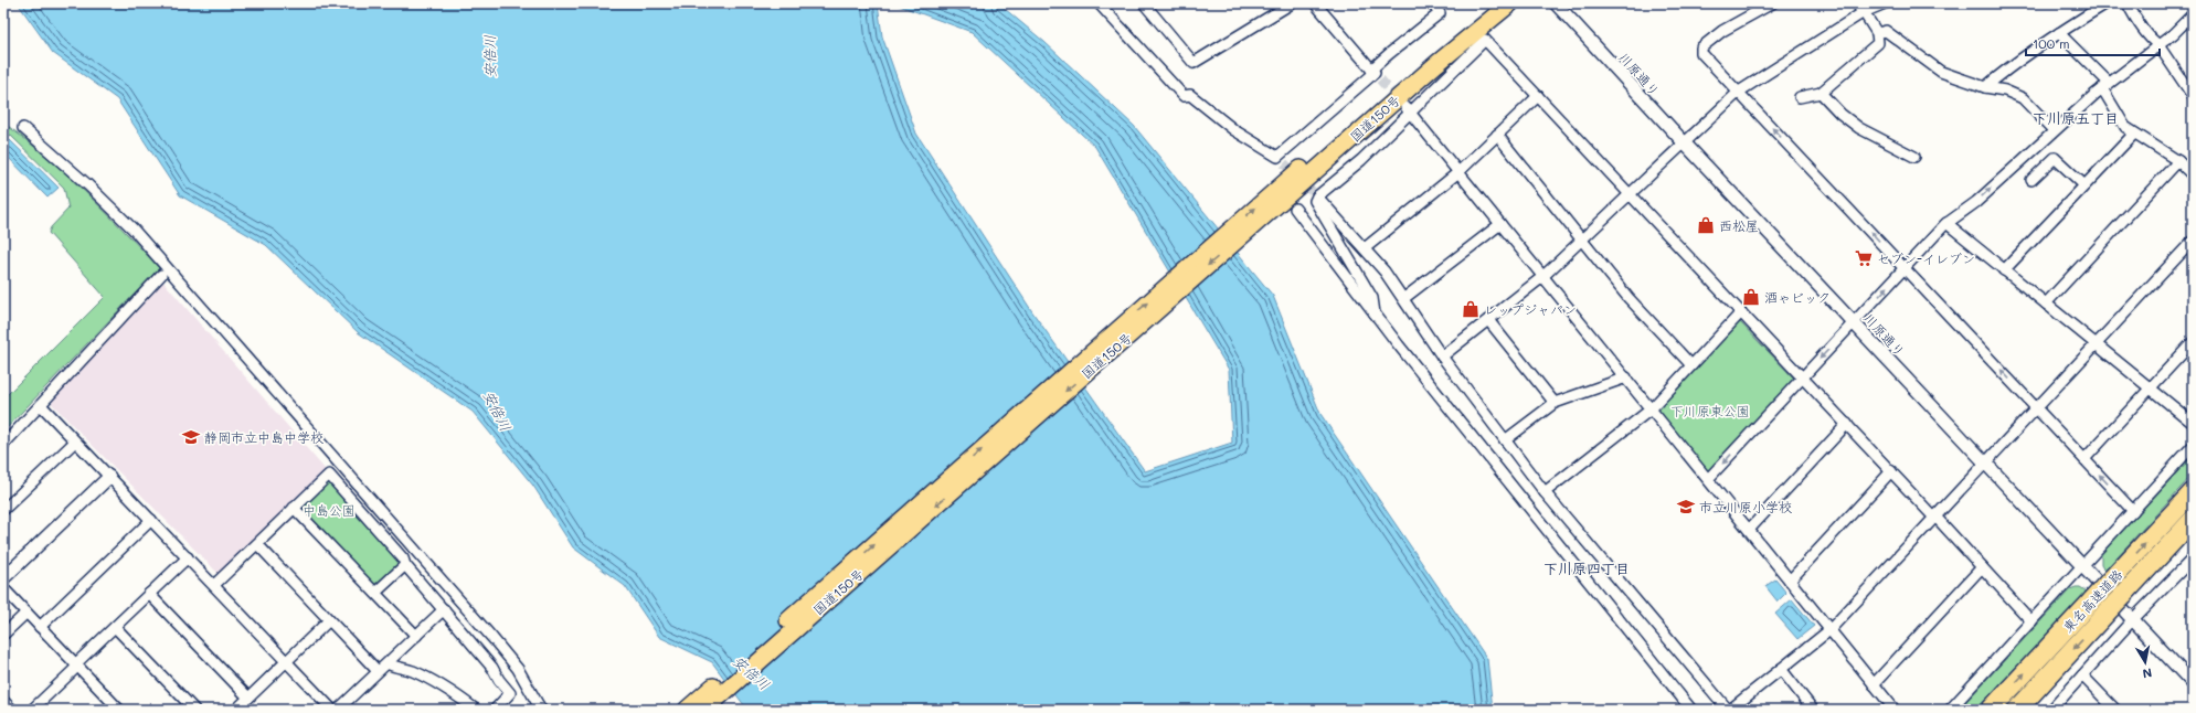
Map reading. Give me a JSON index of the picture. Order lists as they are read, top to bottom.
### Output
{
  "streets": {
    "highway": ["国道150号", "東名高速道路"],
    "street": ["川原通り"]
  },
  "districts": ["下川原五丁目", "下川原四丁目"],
  "water": ["安倍川"],
  "parks": ["下川原東公園", "中島公園"],
  "places": {
    "shop": ["西松屋", "酒ゃビック", "レップジャパン"],
    "supermarket": ["セブン-イレブン"],
    "school or university": ["静岡市立中島中学校", "市立川原小学校"]
  },
  "scale_bar": "100 m",
  "north": "bottom"
}
